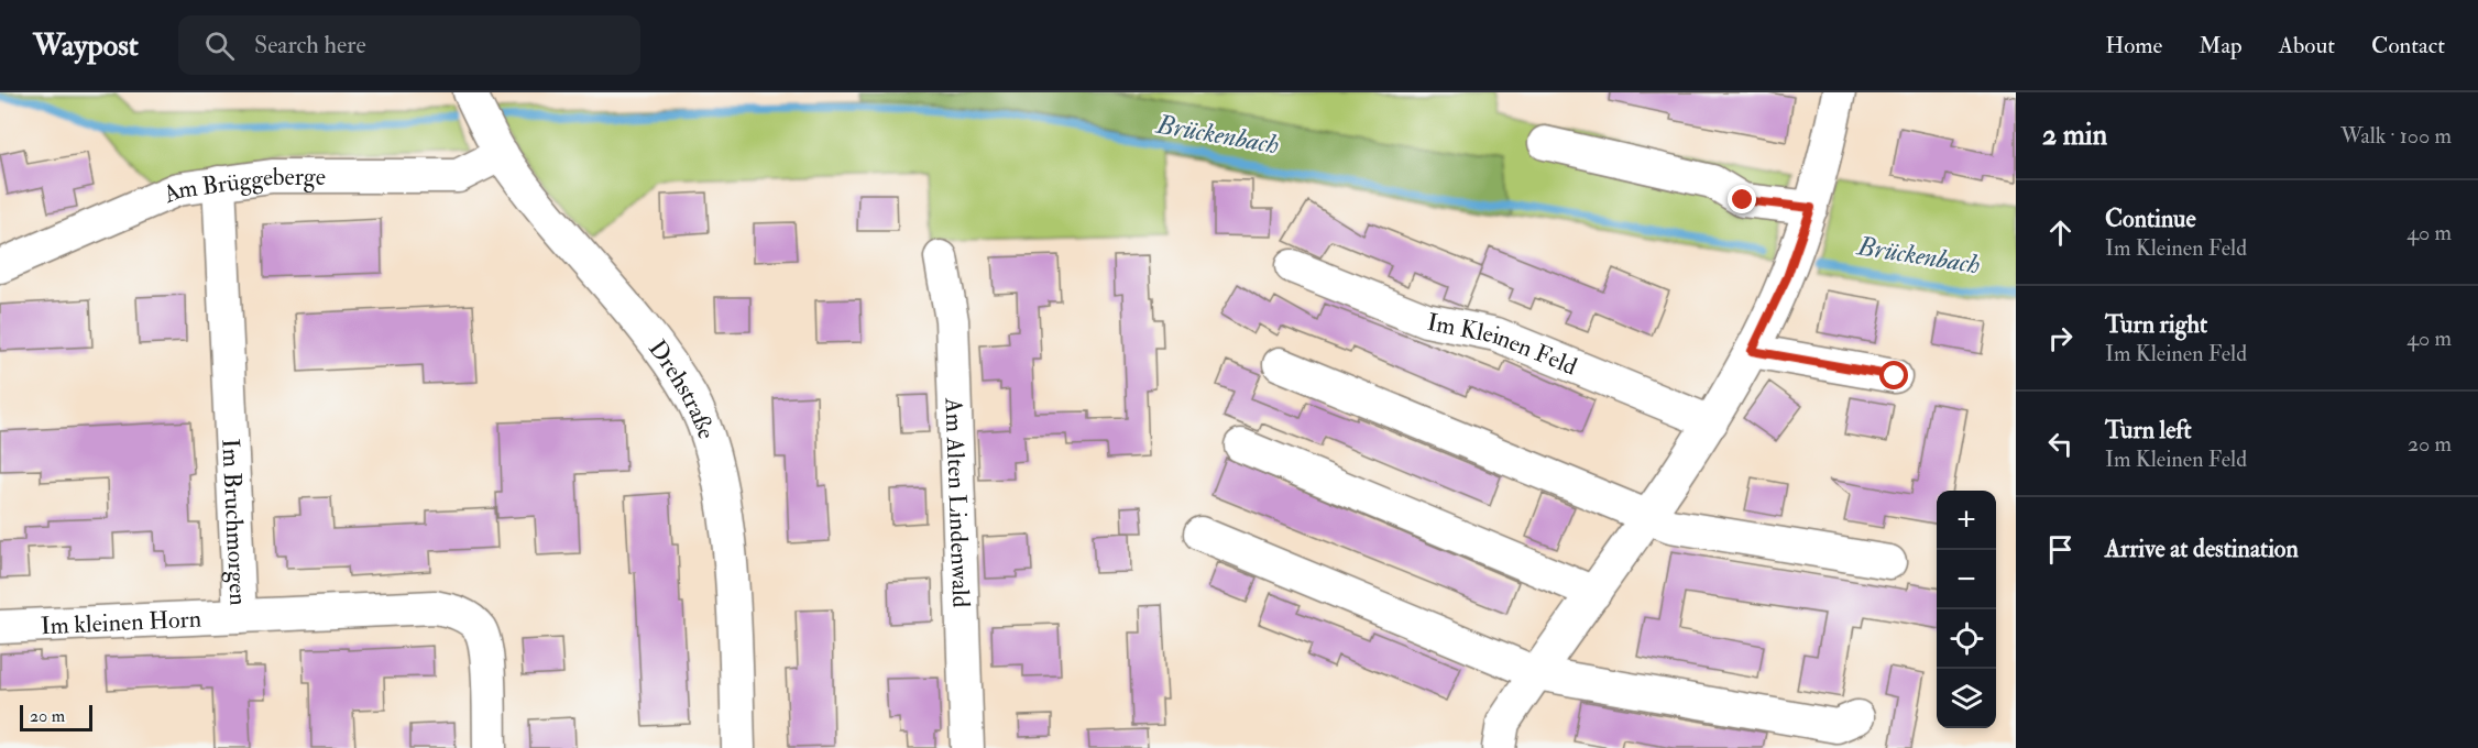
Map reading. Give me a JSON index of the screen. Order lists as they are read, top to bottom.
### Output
{
  "streets": {
    "street": [
      "Am Brüggeberge",
      "Im Kleinen Feld",
      "Drehstraße",
      "Am Alten Lindenwald",
      "Im Bruchmorgen",
      "Im kleinen Horn"
    ]
  },
  "crossings": [
    ["Am Brüggeberge", "Drehstraße"],
    ["Am Brüggeberge", "Im Bruchmorgen"],
    ["Im Bruchmorgen", "Im kleinen Horn"]
  ],
  "water": ["Brückenbach"],
  "scale_bar": "20 m",
  "page": {
    "header": "Waypost",
    "search": "Search here",
    "nav": [
      "Home",
      "Map",
      "About",
      "Contact"
    ],
    "heading": ["2 min", "Walk · 100 m"],
    "list": [
      ["Continue", "Im Kleinen Feld", "40 m"],
      ["Turn right", "Im Kleinen Feld", "40 m"],
      ["Turn left", "Im Kleinen Feld", "20 m"],
      "Arrive at destination"
    ],
    "map_buttons": ["+", "−"],
    "scale": "20 m"
  }
}
